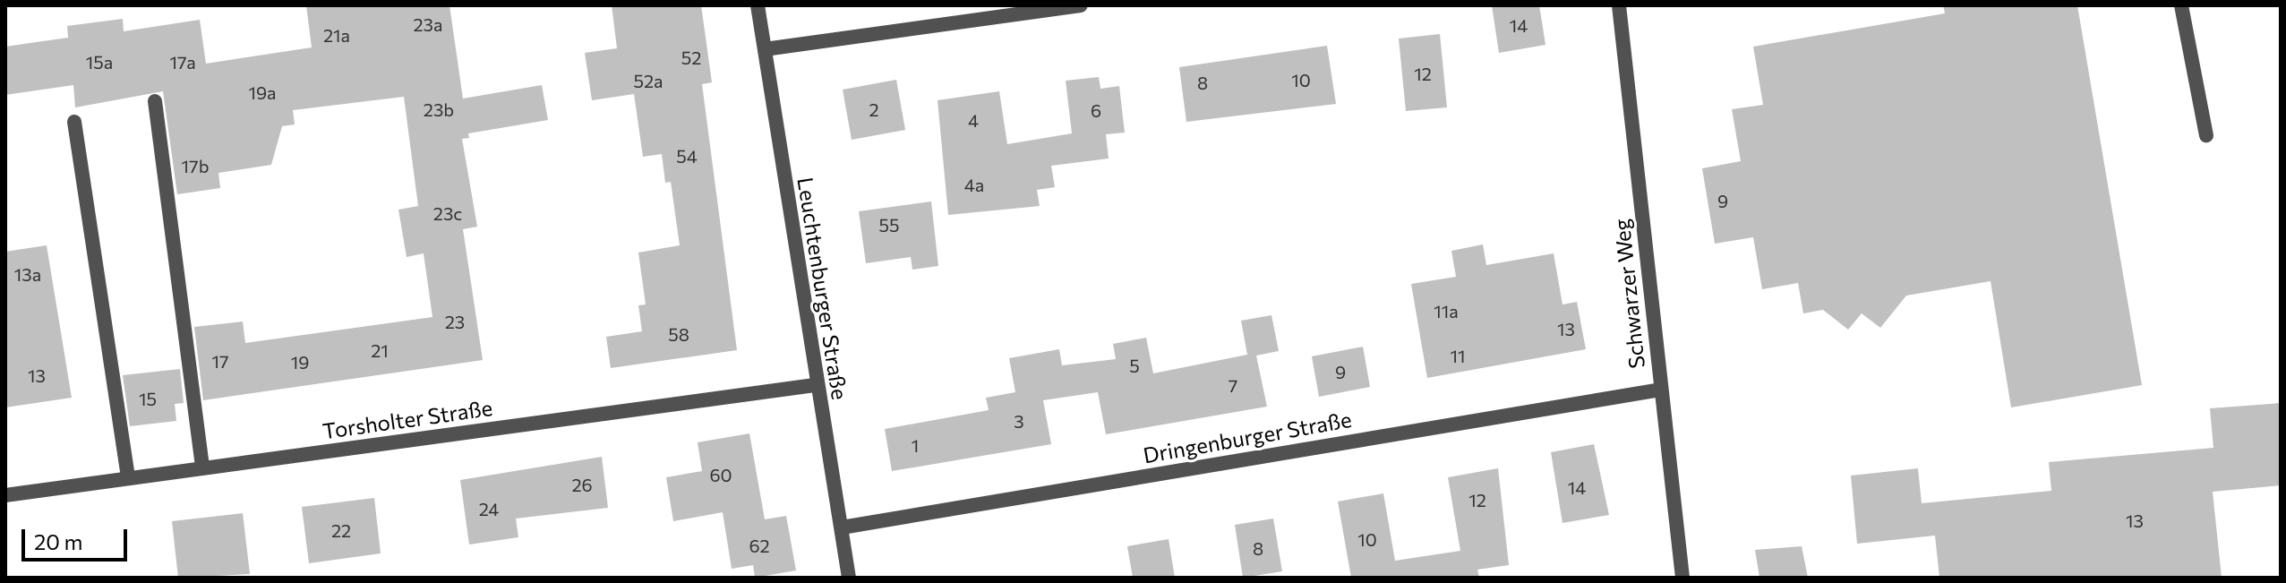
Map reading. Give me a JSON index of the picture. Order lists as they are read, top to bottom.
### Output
{
  "streets": {
    "street": [
      "Leuchtenburger Straße",
      "Schwarzer Weg",
      "Torsholter Straße",
      "Dringenburger Straße"
    ]
  },
  "crossings": [
    ["Leuchtenburger Straße", "Torsholter Straße"],
    ["Leuchtenburger Straße", "Dringenburger Straße"],
    ["Schwarzer Weg", "Dringenburger Straße"]
  ],
  "house_numbers": [
    "23a",
    "14",
    "21a",
    "52",
    "15a",
    "17a",
    "12",
    "10",
    "52a",
    "8",
    "19a",
    "23b",
    "2",
    "6",
    "4",
    "54",
    "17b",
    "4a",
    "9",
    "23c",
    "55",
    "13a",
    "11a",
    "23",
    "13",
    "58",
    "21",
    "11",
    "17",
    "19",
    "5",
    "9",
    "13",
    "7",
    "15",
    "3",
    "1",
    "60",
    "26",
    "14",
    "12",
    "24",
    "13",
    "22",
    "10",
    "62",
    "8"
  ],
  "scale_bar": "20 m"
}
